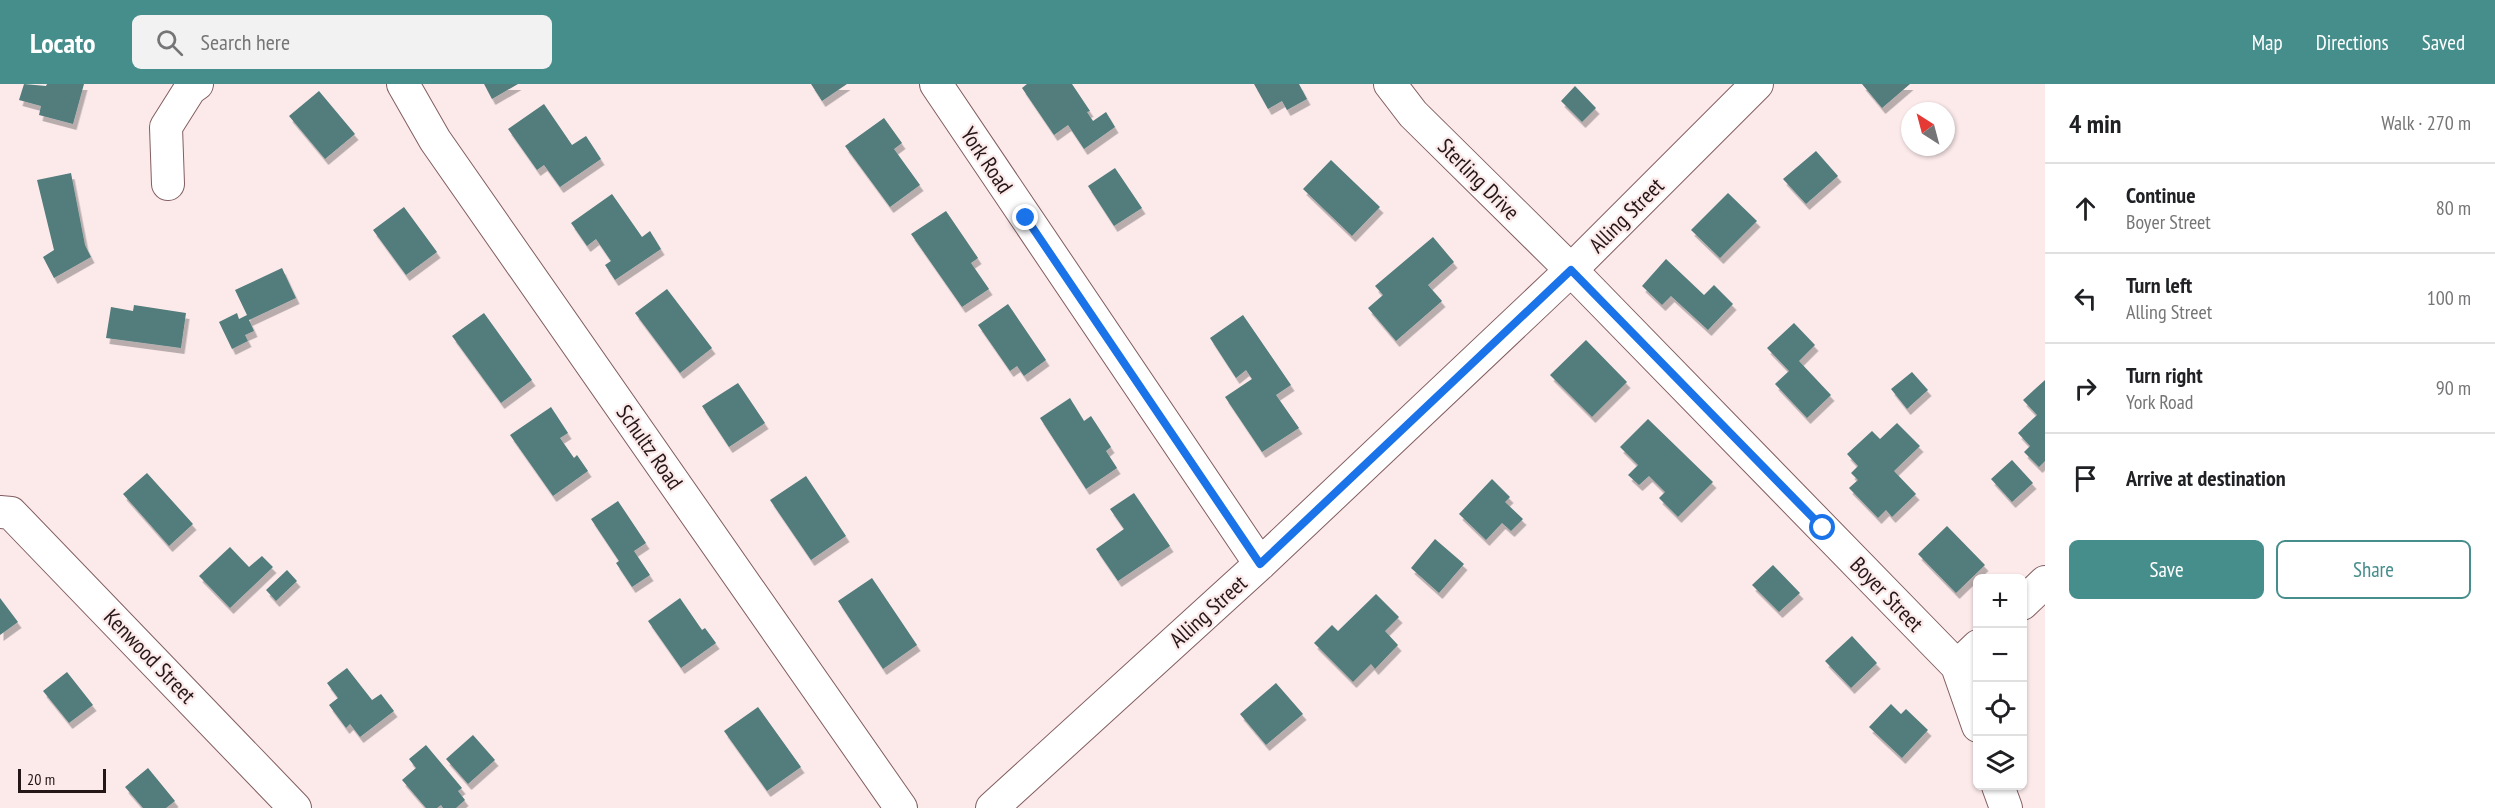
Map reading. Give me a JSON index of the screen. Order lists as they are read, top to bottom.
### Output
{
  "streets": {
    "street": [
      "York Road",
      "Sterling Drive",
      "Alling Street",
      "Schultz Road",
      "Boyer Street",
      "Kenwood Street"
    ]
  },
  "crossings": [
    ["York Road", "Alling Street"],
    ["Sterling Drive", "Alling Street"],
    ["Sterling Drive", "Boyer Street"],
    ["Alling Street", "Boyer Street"]
  ],
  "scale_bar": "20 m",
  "north": "top left",
  "page": {
    "header": "Locato",
    "search": "Search here",
    "nav": ["Map", "Directions", "Saved"],
    "heading": ["4 min", "Walk · 270 m"],
    "list": [
      ["Continue", "Boyer Street", "80 m"],
      ["Turn left", "Alling Street", "100 m"],
      ["Turn right", "York Road", "90 m"],
      "Arrive at destination"
    ],
    "buttons": ["Save", "Share"],
    "map_buttons": ["+", "−"],
    "scale": "20 m"
  }
}
